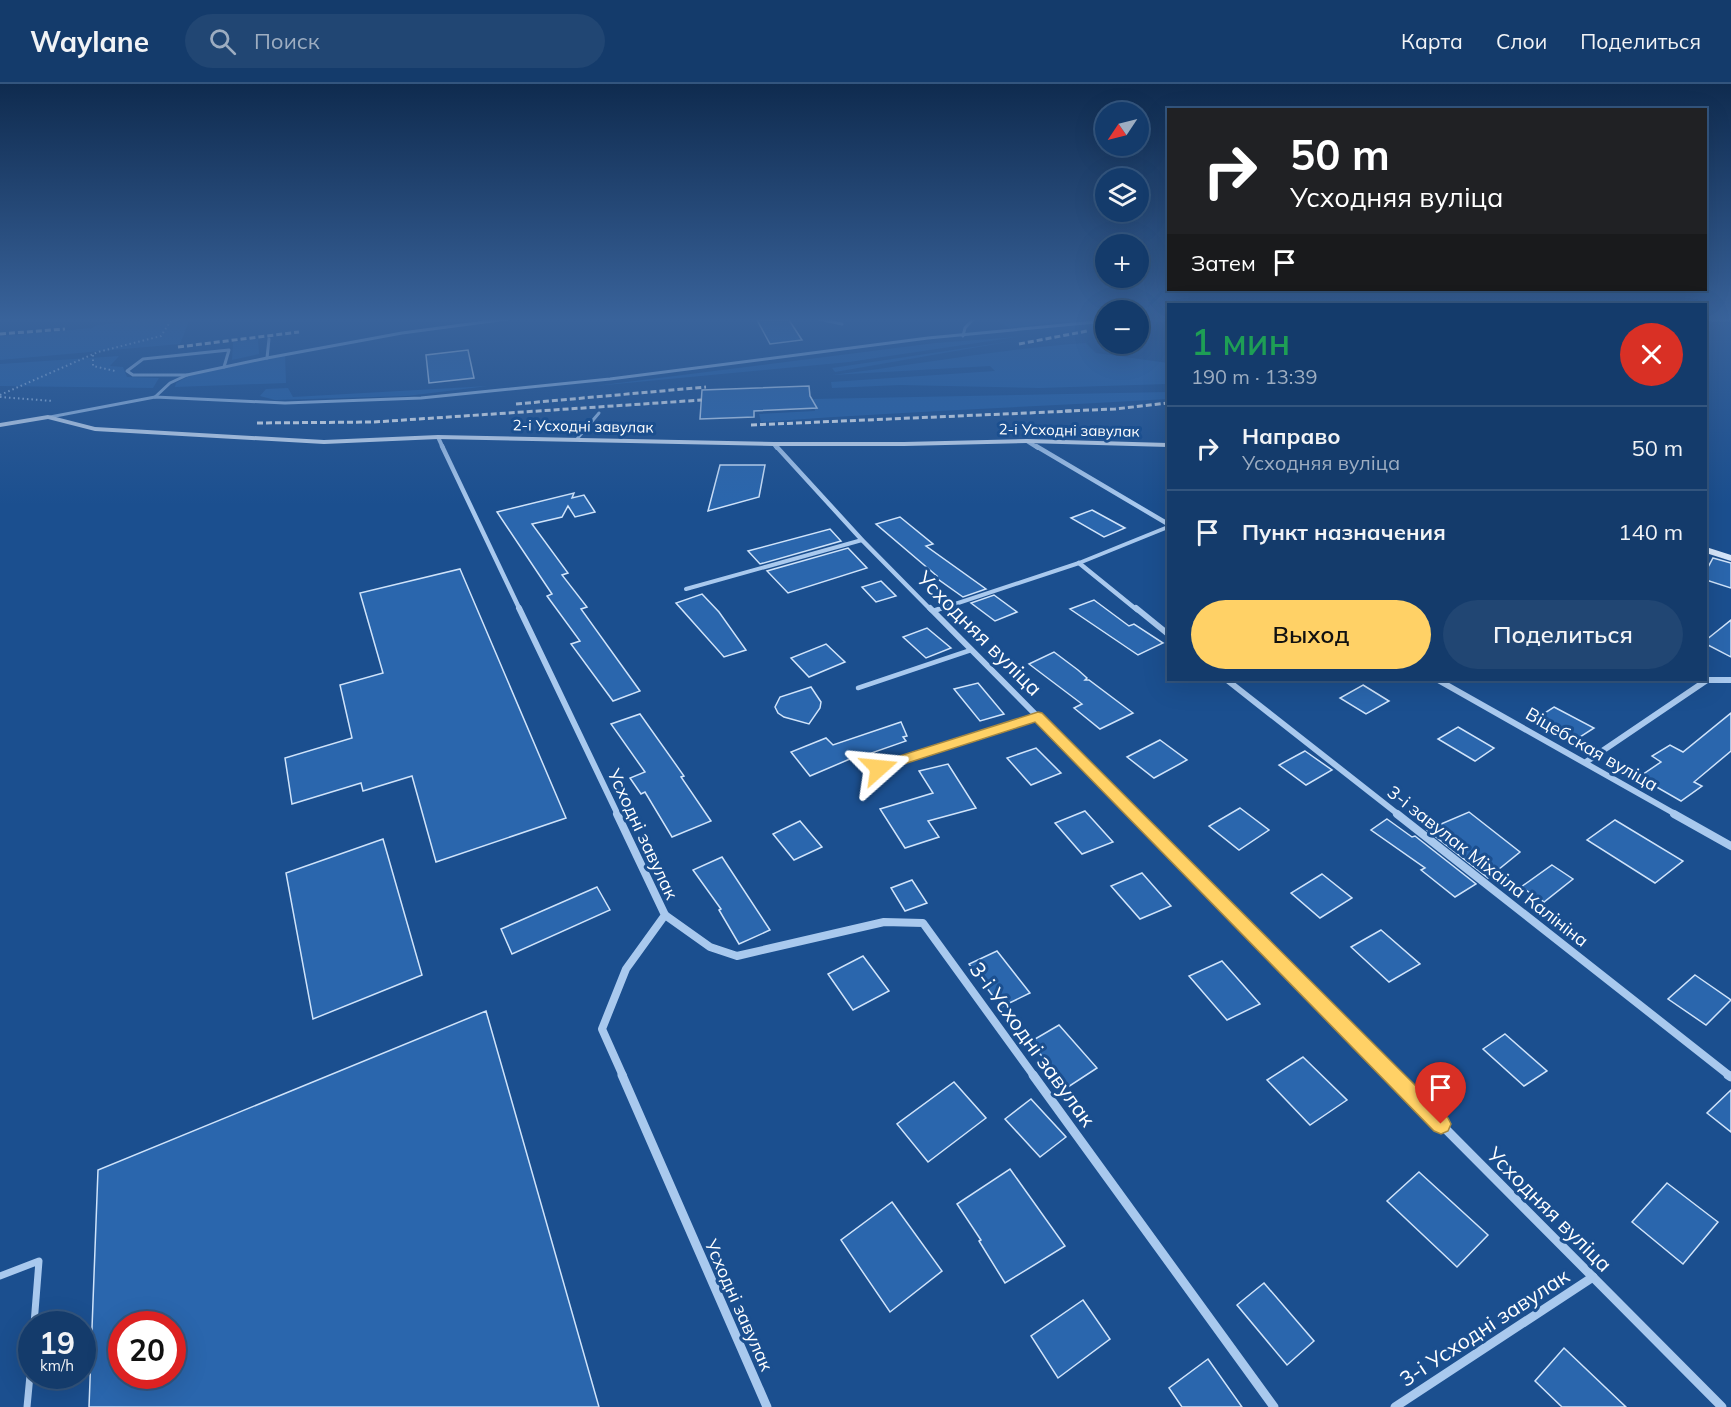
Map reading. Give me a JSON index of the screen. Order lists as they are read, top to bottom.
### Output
{
  "streets": {
    "street": [
      "2-і Усходні завулак",
      "Усходняя вуліца",
      "Віцебская вуліца",
      "Усходні завулак",
      "3-і завулак Міхаіла Калініна",
      "3-і Усходні завулак"
    ]
  },
  "crossings": [
    ["2-і Усходні завулак", "Усходняя вуліца"],
    ["2-і Усходні завулак", "Усходні завулак"],
    ["Усходняя вуліца", "3-і Усходні завулак"],
    ["Усходні завулак", "3-і Усходні завулак"]
  ],
  "north": "bottom left",
  "page": {
    "header": "Waylane",
    "search": "Поиск",
    "nav": ["Карта", "Слои", "Поделиться"],
    "map_buttons": ["+", "−"],
    "turn": ["50 m", "Усходняя вуліца"],
    "then": "Затем",
    "heading": ["1 мин", "190 m · 13:39"],
    "list": [
      {
        "name": "Направо",
        "note": "Усходняя вуліца",
        "value": "50 m"
      },
      {
        "name": "Пункт назначения",
        "value": "140 m"
      }
    ],
    "buttons": ["Выход", "Поделиться"],
    "speed": "19 km/h",
    "limit": "20"
  }
}
